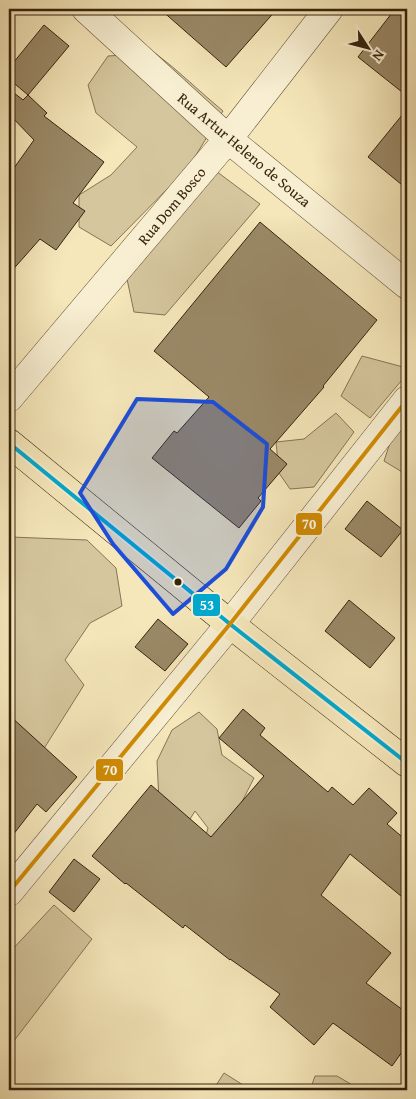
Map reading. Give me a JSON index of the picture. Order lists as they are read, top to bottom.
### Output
{
  "streets": {
    "street": ["Rua Artur Heleno de Souza", "Rua Dom Bosco"]
  },
  "crossings": [
    ["Rua Artur Heleno de Souza", "Rua Dom Bosco"]
  ],
  "lines": ["transit line 70", "transit line 53"],
  "north": "bottom right"
}
